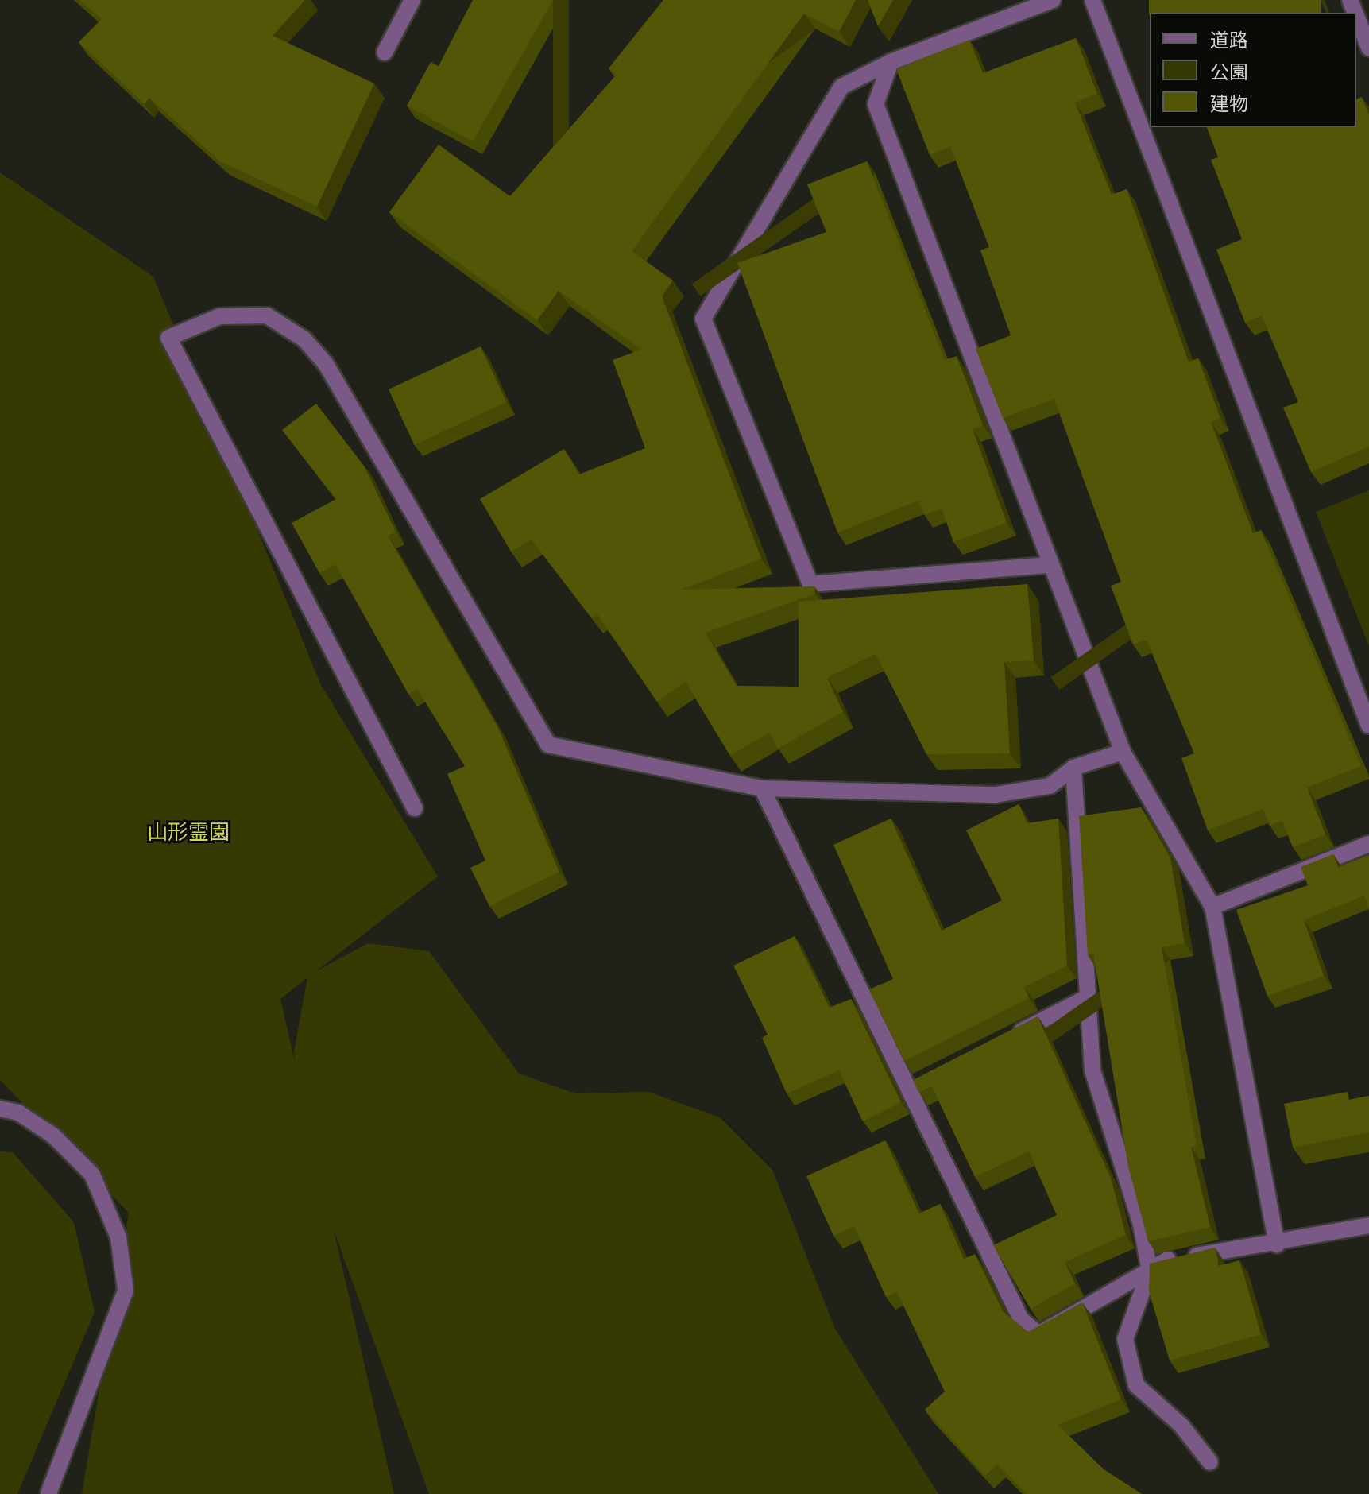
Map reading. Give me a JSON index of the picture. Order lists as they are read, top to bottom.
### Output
{
  "parks": ["山形霊園"],
  "legend": ["道路", "公園", "建物"]
}
